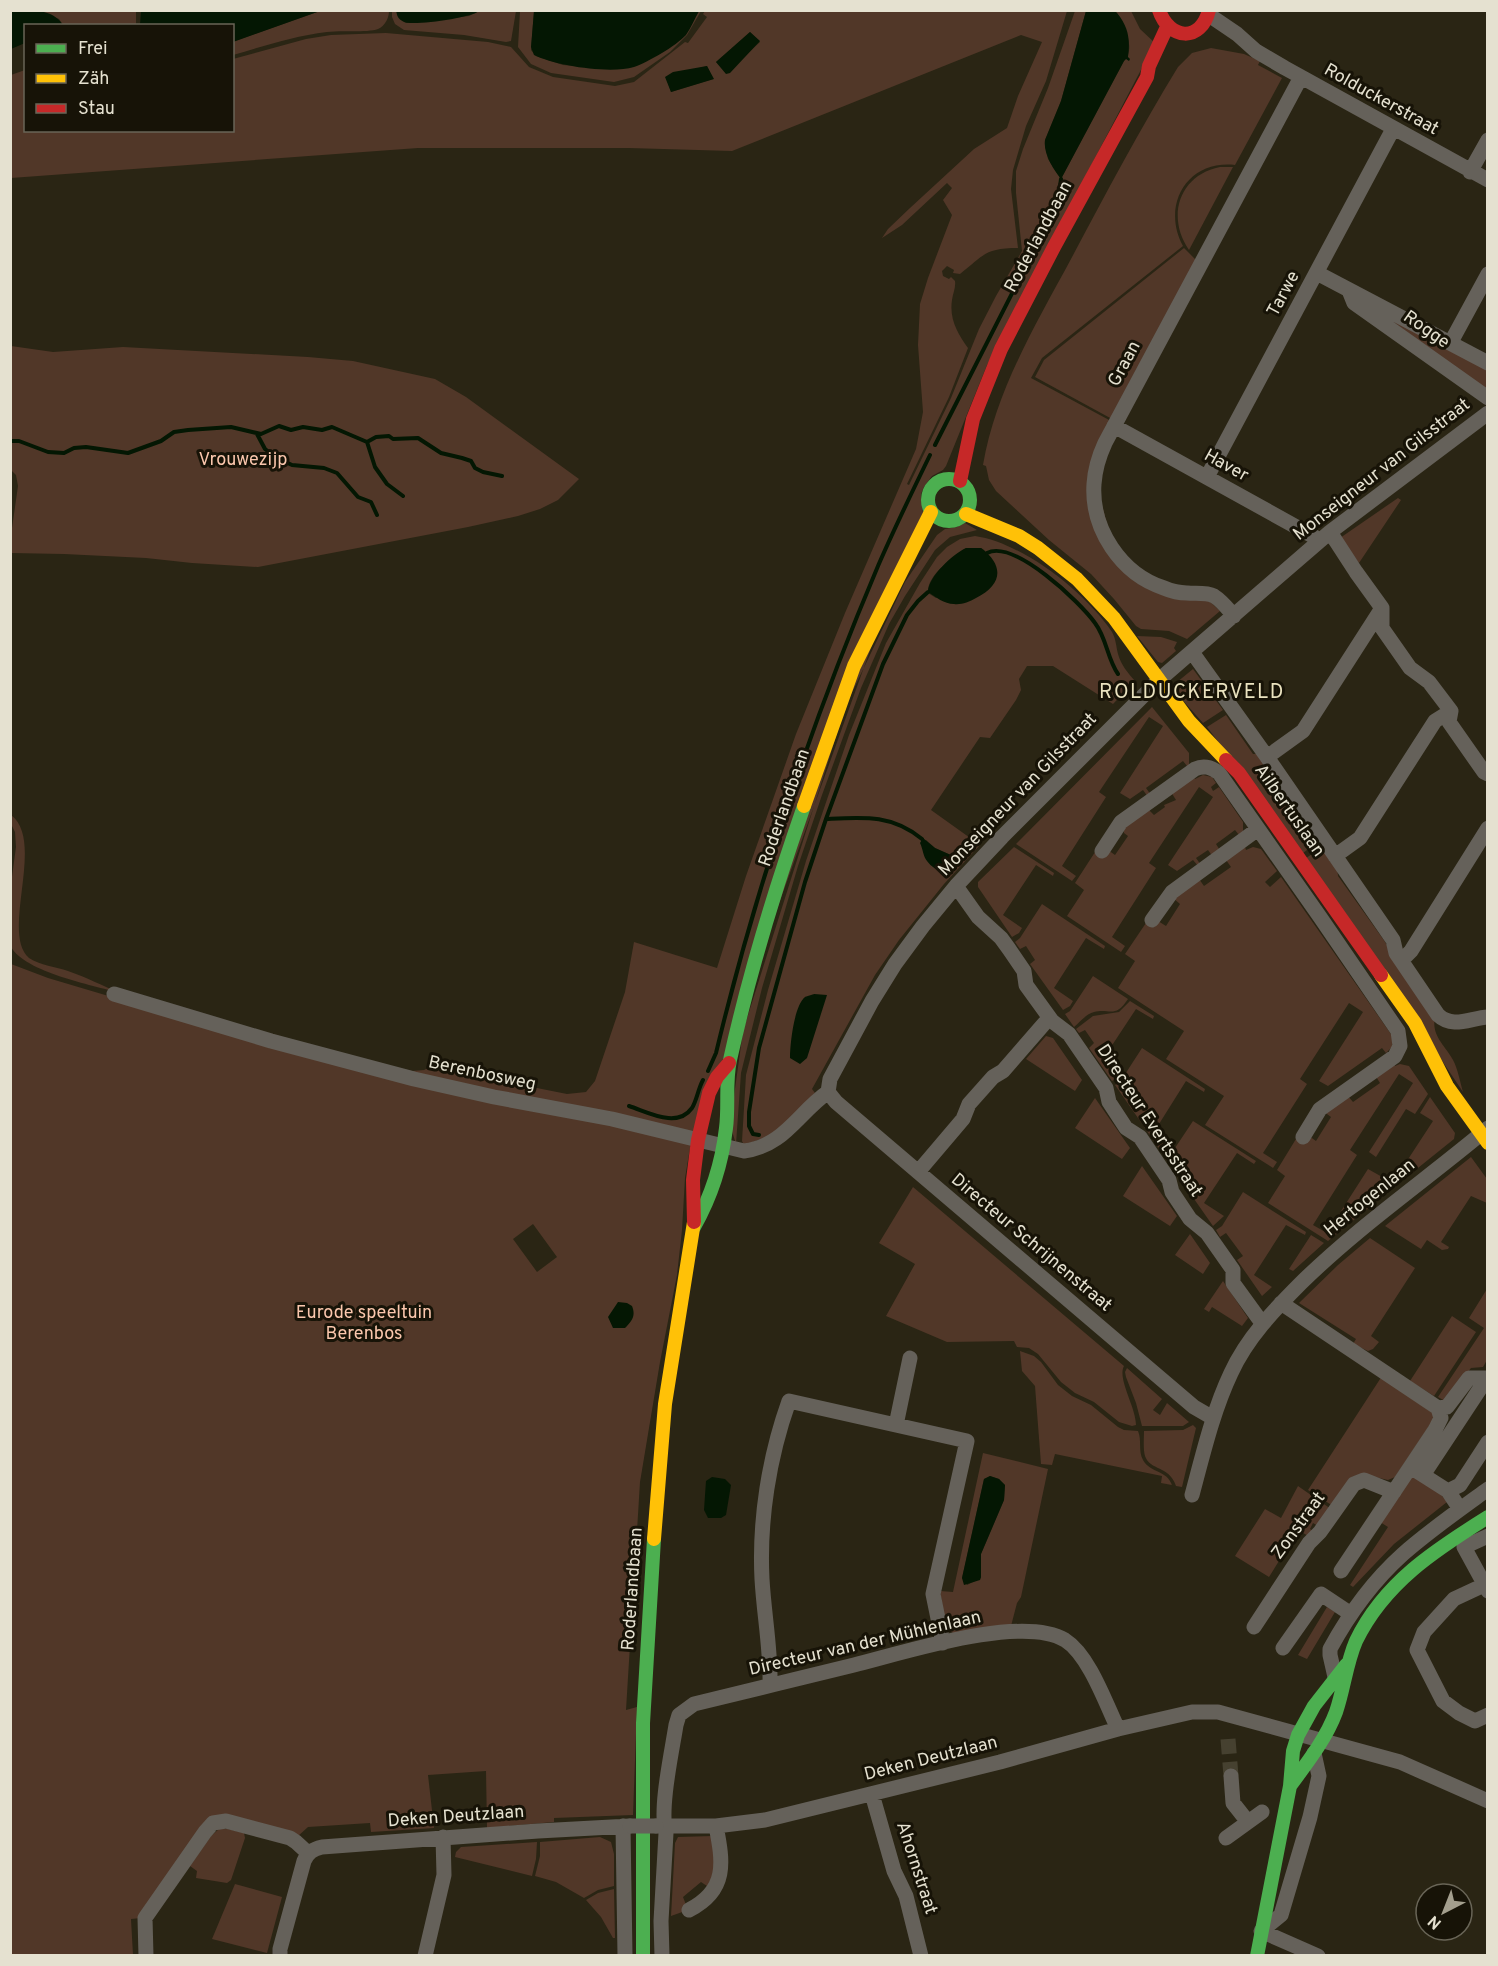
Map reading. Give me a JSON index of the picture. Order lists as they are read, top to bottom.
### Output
{
  "streets": {
    "main road": ["Roderlandbaan", "Ailbertuslaan"],
    "street": [
      "Rolduckerstraat",
      "Tarwe",
      "Rogge",
      "Graan",
      "Haver",
      "Monseigneur van Gilsstraat",
      "Berenbosweg",
      "Directeur Evertsstraat",
      "Hertogenlaan",
      "Directeur Schrijnenstraat",
      "Zonstraat",
      "Directeur van der Mühlenlaan",
      "Deken Deutzlaan",
      "Ahornstraat"
    ]
  },
  "crossings": [
    ["Rolduckerstraat", "Tarwe"],
    ["Rolduckerstraat", "Graan"],
    ["Roderlandbaan", "Ailbertuslaan"],
    ["Roderlandbaan", "Berenbosweg"],
    ["Tarwe", "Rogge"],
    ["Tarwe", "Haver"],
    ["Graan", "Haver"],
    ["Graan", "Monseigneur van Gilsstraat"],
    ["Haver", "Monseigneur van Gilsstraat"],
    ["Monseigneur van Gilsstraat", "Ailbertuslaan"],
    ["Monseigneur van Gilsstraat", "Berenbosweg"],
    ["Monseigneur van Gilsstraat", "Directeur Evertsstraat"],
    ["Monseigneur van Gilsstraat", "Directeur Schrijnenstraat"],
    ["Ailbertuslaan", "Hertogenlaan"],
    ["Berenbosweg", "Directeur Schrijnenstraat"],
    ["Directeur Evertsstraat", "Hertogenlaan"],
    ["Hertogenlaan", "Directeur Schrijnenstraat"],
    ["Directeur van der Mühlenlaan", "Deken Deutzlaan"],
    ["Deken Deutzlaan", "Ahornstraat"]
  ],
  "districts": ["ROLDUCKERVELD"],
  "parks": ["Vrouwezijp", "Eurode speeltuin Berenbos"],
  "legend": ["Frei", "Zäh", "Stau"],
  "north": "bottom left"
}
